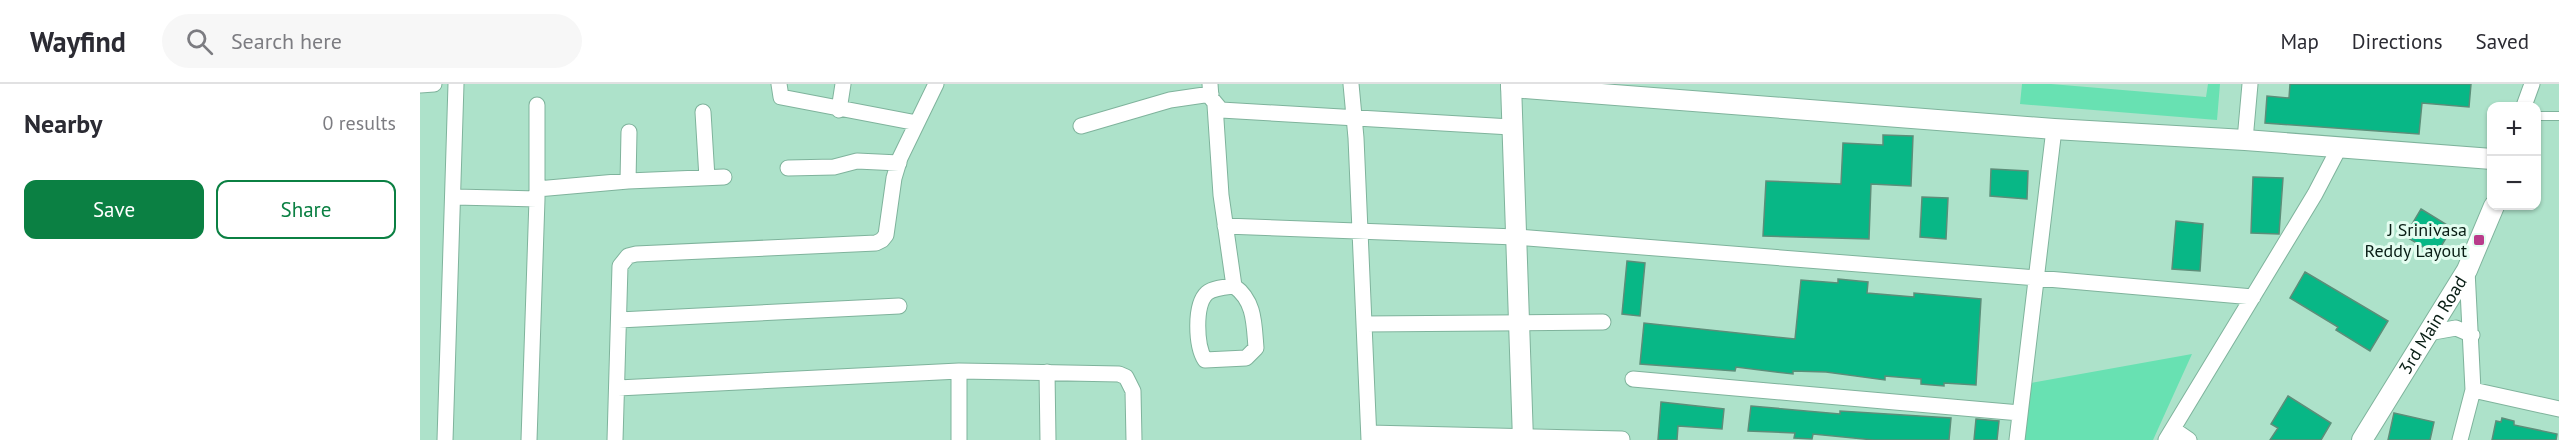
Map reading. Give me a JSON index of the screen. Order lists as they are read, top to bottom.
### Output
{
  "streets": {
    "street": ["3rd Main Road"]
  },
  "places": {
    "transit": ["J Srinivasa Reddy Layout"]
  },
  "page": {
    "header": "Wayfind",
    "search": "Search here",
    "nav": ["Map", "Directions", "Saved"],
    "heading": ["Nearby", "0 results"],
    "map_buttons": ["+", "−"],
    "buttons": ["Save", "Share"]
  }
}
